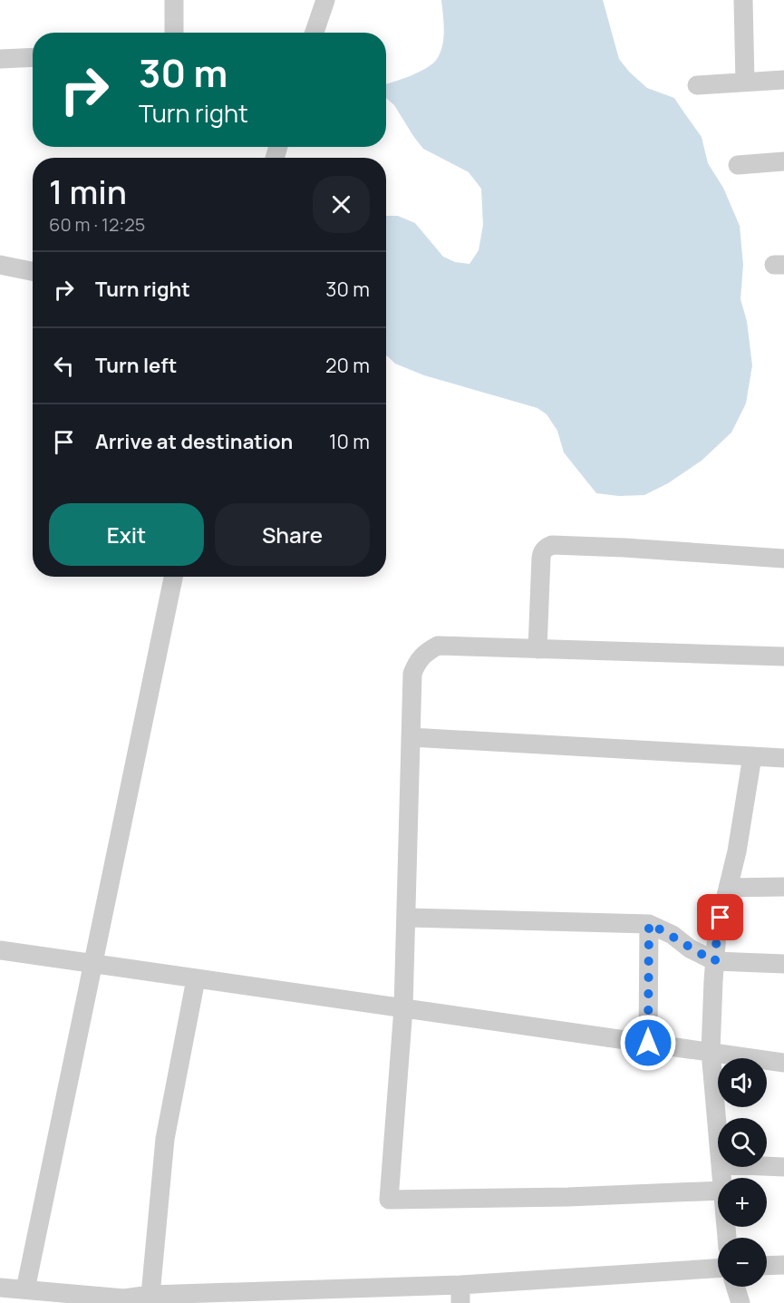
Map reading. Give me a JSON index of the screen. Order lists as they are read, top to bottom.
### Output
{
  "page": {
    "turn": ["30 m", "Turn right"],
    "heading": ["1 min", "60 m · 12:25"],
    "list": [
      {
        "name": "Turn right",
        "value": "30 m"
      },
      {
        "name": "Turn left",
        "value": "20 m"
      },
      {
        "name": "Arrive at destination",
        "value": "10 m"
      }
    ],
    "buttons": ["Exit", "Share"],
    "map_buttons": ["+", "−"]
  }
}
